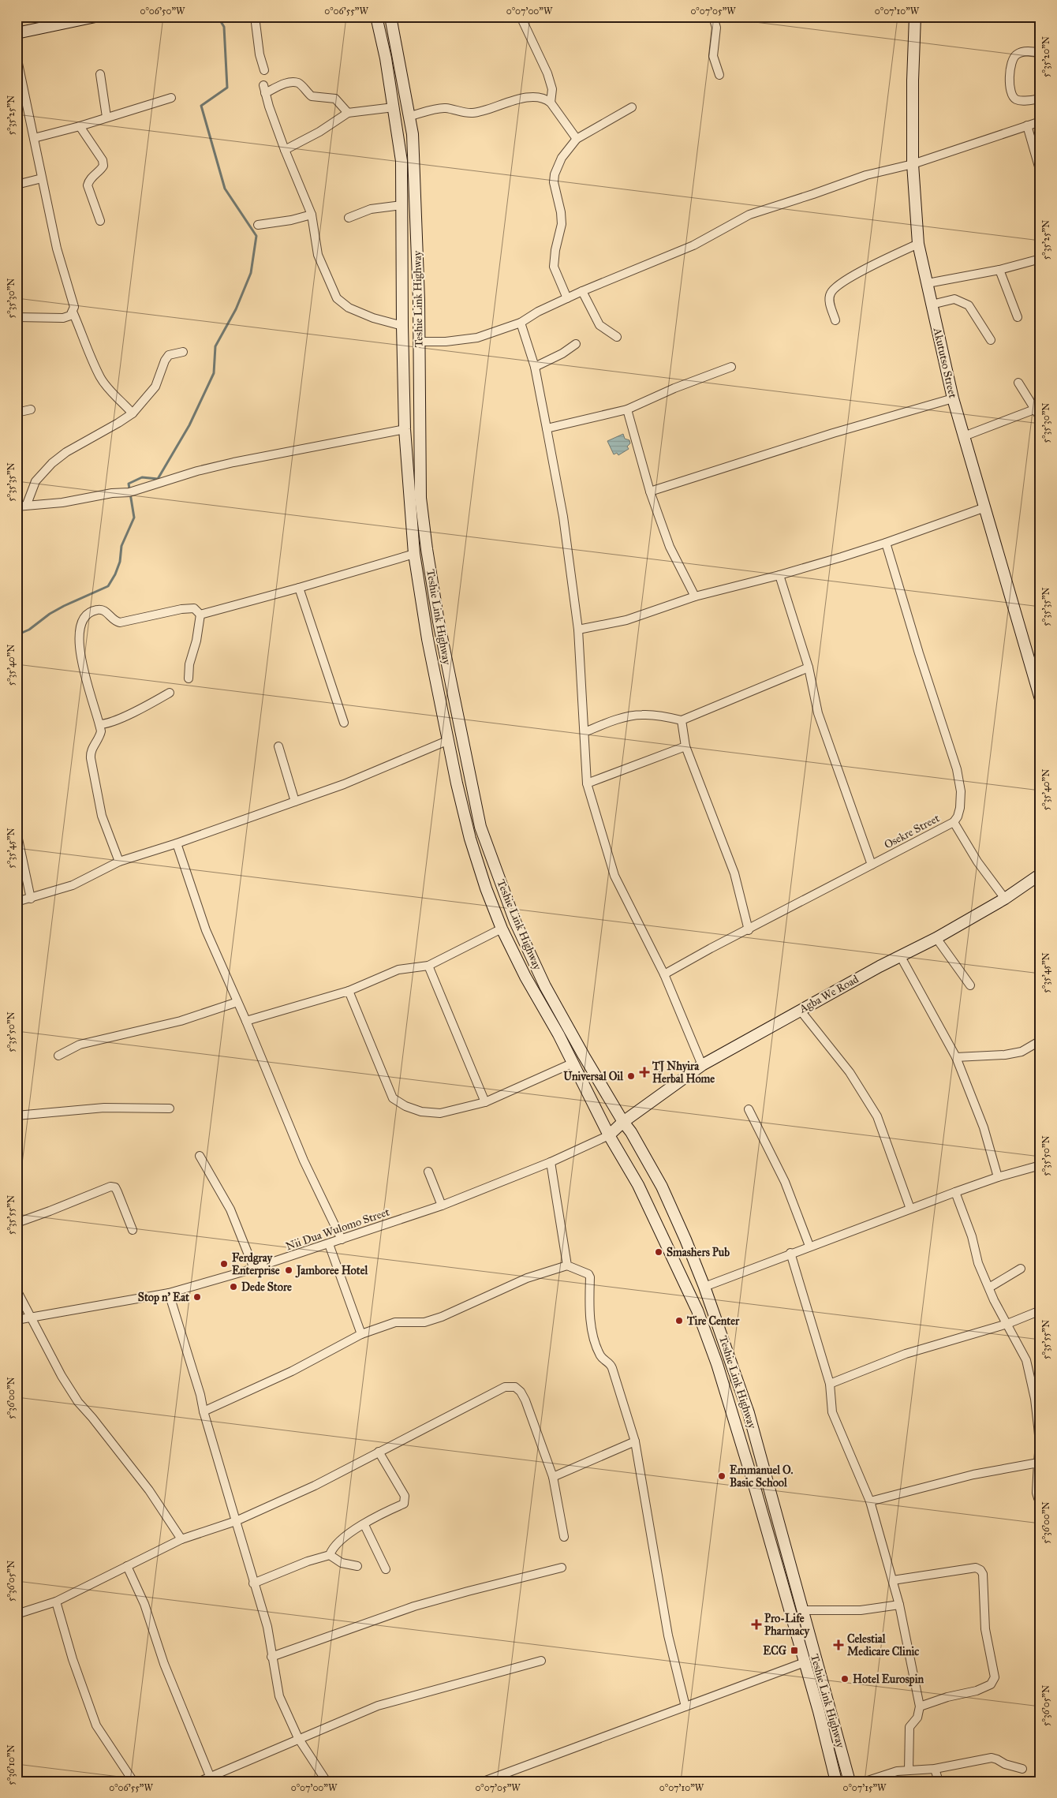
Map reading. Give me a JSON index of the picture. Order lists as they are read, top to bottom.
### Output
{
  "streets": {
    "main road": ["Teshie Link Highway", "Akututso Street", "Agba We Road"],
    "street": ["Osekre Street", "Nii Dua Wulomo Street"]
  },
  "crossings": [
    ["Teshie Link Highway", "Agba We Road"],
    ["Teshie Link Highway", "Nii Dua Wulomo Street"],
    ["Agba We Road", "Nii Dua Wulomo Street"]
  ],
  "places": {
    "health": ["TJ Nhyira Herbal Home", "Pro-Life Pharmacy", "Celestial Medicare Clinic"],
    "other": [
      "Universal Oil",
      "Smashers Pub",
      "Ferdgray Enterprise",
      "Jamboree Hotel",
      "Dede Store",
      "Stop n' Eat",
      "Tire Center",
      "Emmanuel O. Basic School",
      "Hotel Eurospin"
    ],
    "transit": ["ECG"]
  },
  "coordinates": [
    "0°06'50\"W",
    "0°06'55\"W",
    "0°07'00\"W",
    "0°07'05\"W",
    "0°07'10\"W",
    "5°35'20\"N",
    "5°35'25\"N",
    "5°35'30\"N",
    "5°35'35\"N",
    "5°35'40\"N",
    "5°35'45\"N",
    "5°35'50\"N",
    "5°35'55\"N",
    "5°36'00\"N",
    "5°36'05\"N",
    "5°36'10\"N",
    "0°07'15\"W"
  ]
}
